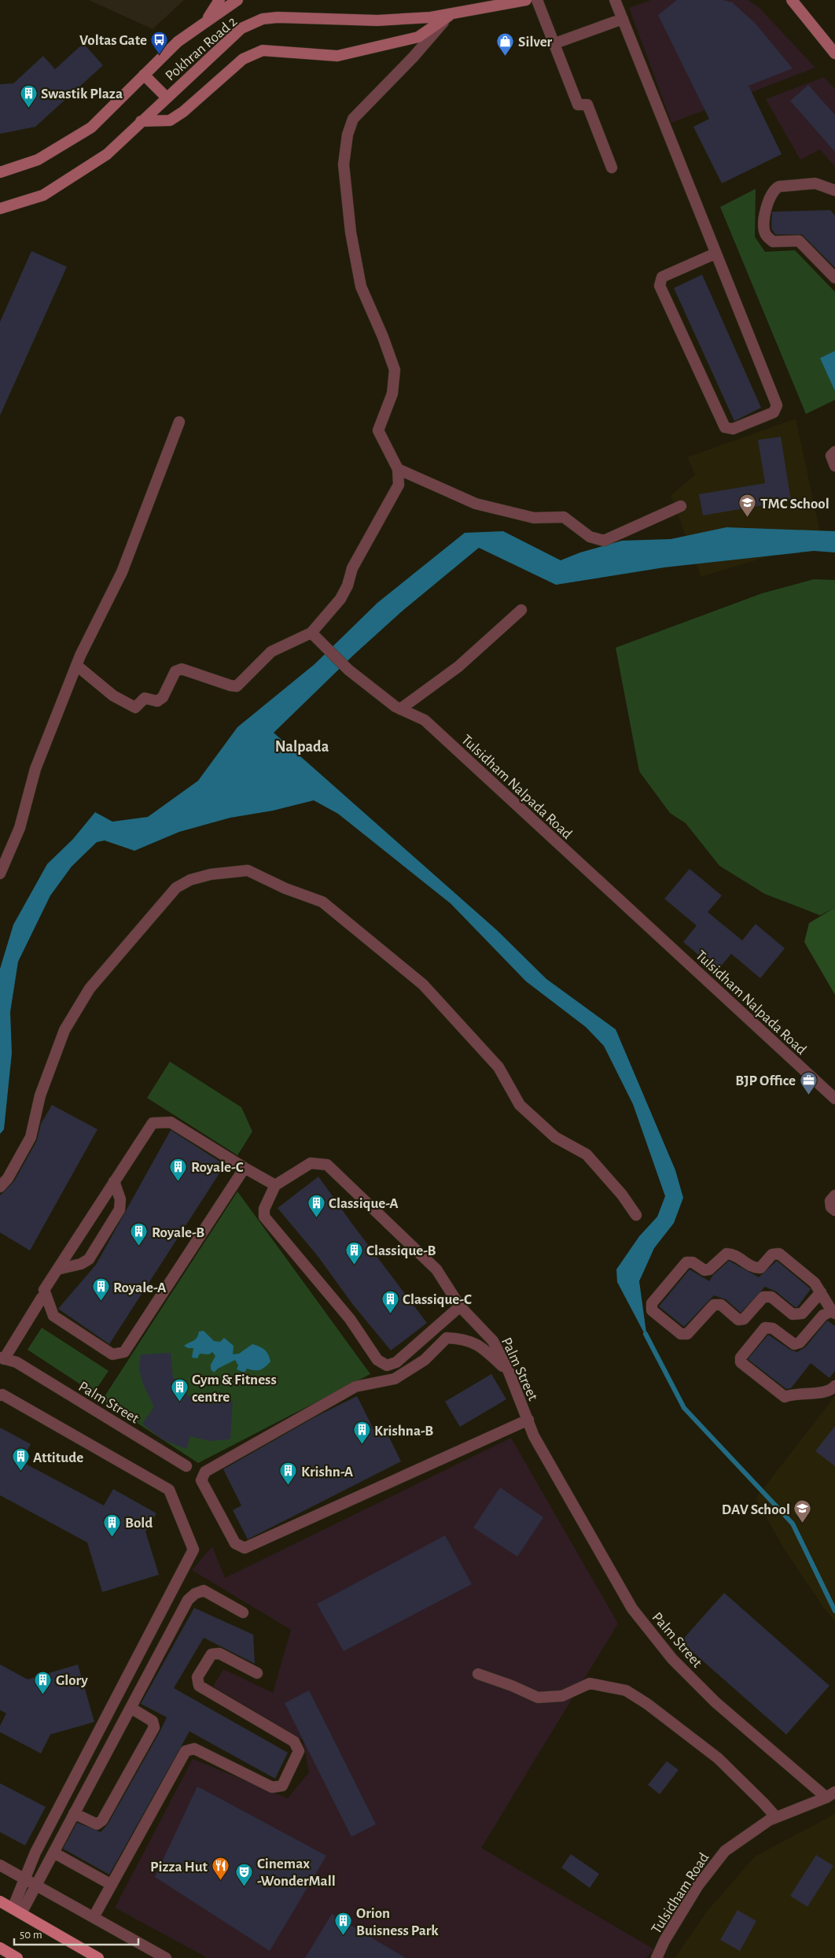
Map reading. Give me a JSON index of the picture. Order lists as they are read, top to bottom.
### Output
{
  "streets": {
    "main road": ["Pokhran Road 2"],
    "street": ["Tulsidham Nalpada Road", "Palm Street", "Tulsidham Road"]
  },
  "crossings": [
    ["Palm Street", "Tulsidham Road"]
  ],
  "districts": ["Nalpada"],
  "places": {
    "bus stop": ["Voltas Gate"],
    "shop": ["Silver"],
    "building": [
      "Swastik Plaza",
      "Royale-C",
      "Classique-A",
      "Royale-B",
      "Classique-B",
      "Royale-A",
      "Classique-C",
      "Gym & Fitness centre",
      "Krishna-B",
      "Attitude",
      "Krishn-A",
      "Bold",
      "Glory",
      "Orion Buisness Park"
    ],
    "school or university": ["TMC School", "DAV School"],
    "office": ["BJP Office"],
    "restaurant": ["Pizza Hut"],
    "theatre": ["Cinemax -WonderMall"]
  },
  "scale_bar": "50 m"
}
